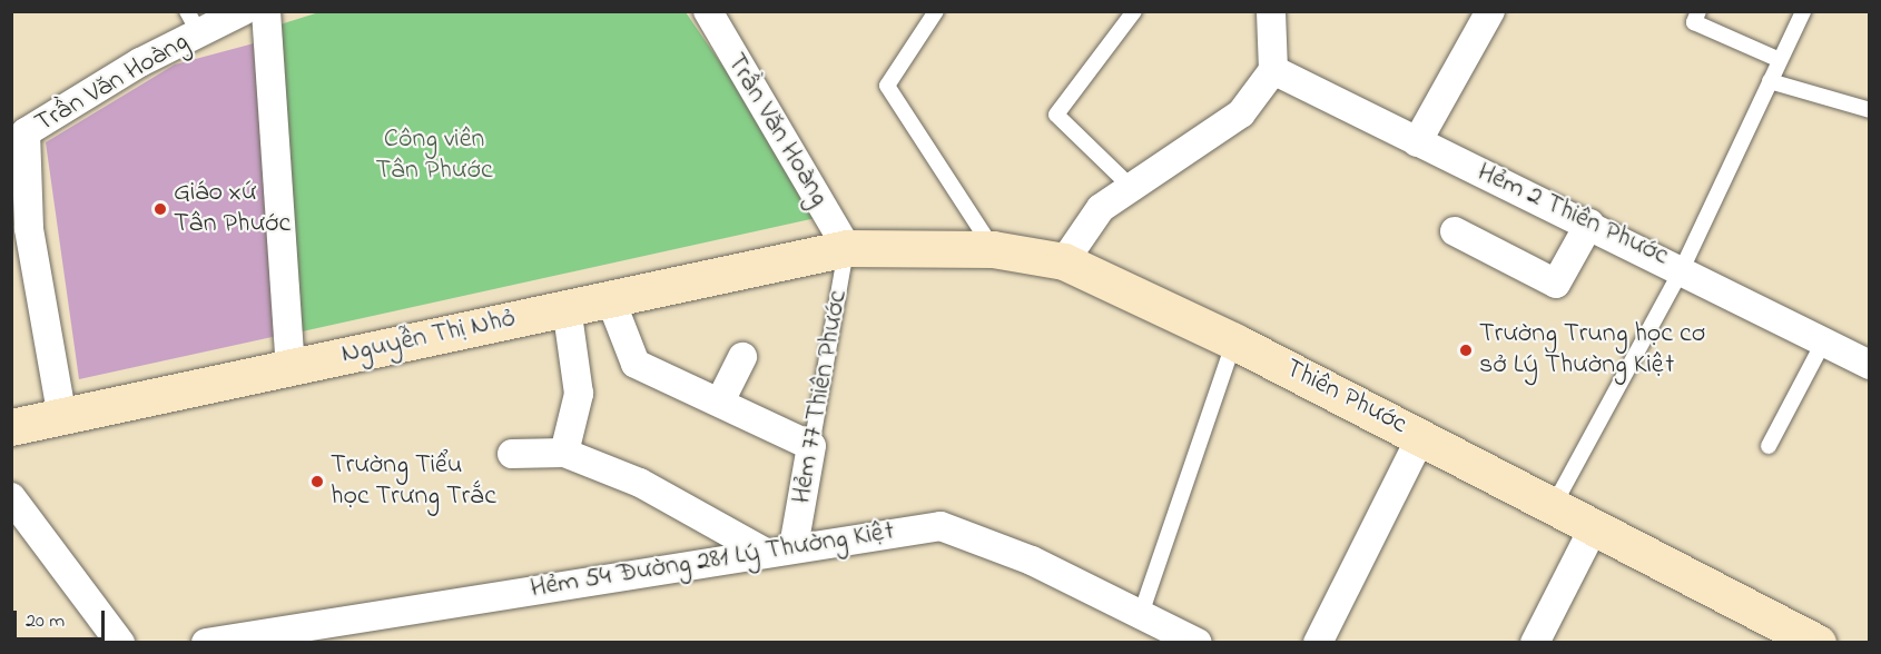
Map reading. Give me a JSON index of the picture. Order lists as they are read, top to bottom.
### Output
{
  "streets": {
    "street": [
      "Trần Văn Hoàng",
      "Hẻm 2 Thiên Phước",
      "Nguyễn Thị Nhỏ",
      "Hẻm 77 Thiên Phước",
      "Thiên Phước",
      "Hẻm 54 Đường 281 Lý Thường Kiệt"
    ]
  },
  "crossings": [
    ["Trần Văn Hoàng", "Nguyễn Thị Nhỏ"],
    ["Trần Văn Hoàng", "Hẻm 77 Thiên Phước"],
    ["Trần Văn Hoàng", "Thiên Phước"],
    ["Nguyễn Thị Nhỏ", "Hẻm 77 Thiên Phước"],
    ["Nguyễn Thị Nhỏ", "Thiên Phước"],
    ["Hẻm 77 Thiên Phước", "Thiên Phước"],
    ["Hẻm 77 Thiên Phước", "Hẻm 54 Đường 281 Lý Thường Kiệt"]
  ],
  "parks": ["Công viên Tân Phước"],
  "places": ["Giáo xứ Tân Phước", "Trường Trung học cơ sở Lý Thường Kiệt", "Trường Tiểu học Trưng Trắc"],
  "scale_bar": "20 m"
}
